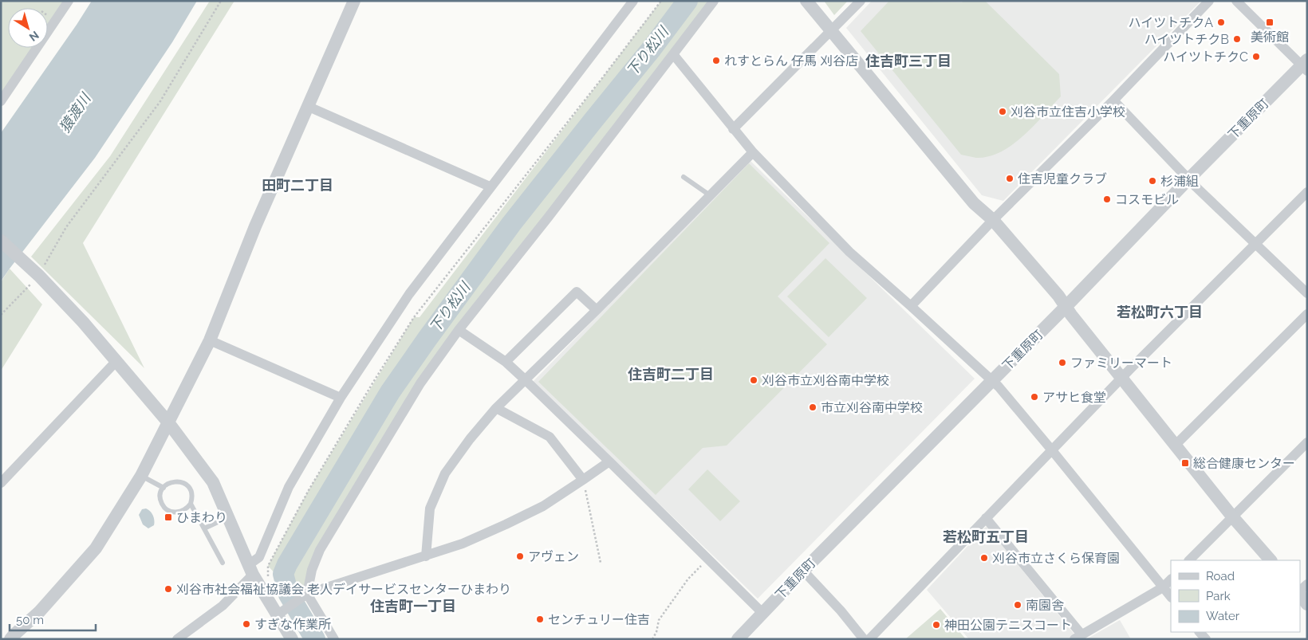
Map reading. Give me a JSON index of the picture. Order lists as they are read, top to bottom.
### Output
{
  "streets": {
    "street": ["下重原町"]
  },
  "districts": [
    "住吉町三丁目",
    "田町二丁目",
    "若松町六丁目",
    "住吉町二丁目",
    "若松町五丁目",
    "住吉町一丁目"
  ],
  "water": ["下り松川", "猿渡川"],
  "places": {
    "other": [
      "ハイツトチクA",
      "ハイツトチクB",
      "ハイツトチクC",
      "れすとらん 仔馬 刈谷店",
      "刈谷市立住吉小学校",
      "住吉児童クラブ",
      "杉浦組",
      "コスモビル",
      "ファミリーマート",
      "刈谷市立刈谷南中学校",
      "アサヒ食堂",
      "市立刈谷南中学校",
      "アヴェン",
      "刈谷市立さくら保育園",
      "刈谷市社会福祉協議会 老人デイサービスセンターひまわり",
      "南園舎",
      "センチュリー住吉",
      "すぎな作業所",
      "神田公園テニスコート"
    ],
    "transit": ["美術館", "総合健康センター", "ひまわり"]
  },
  "legend": ["Road", "Park", "Water"],
  "scale_bar": "50 m",
  "north": "bottom right"
}
